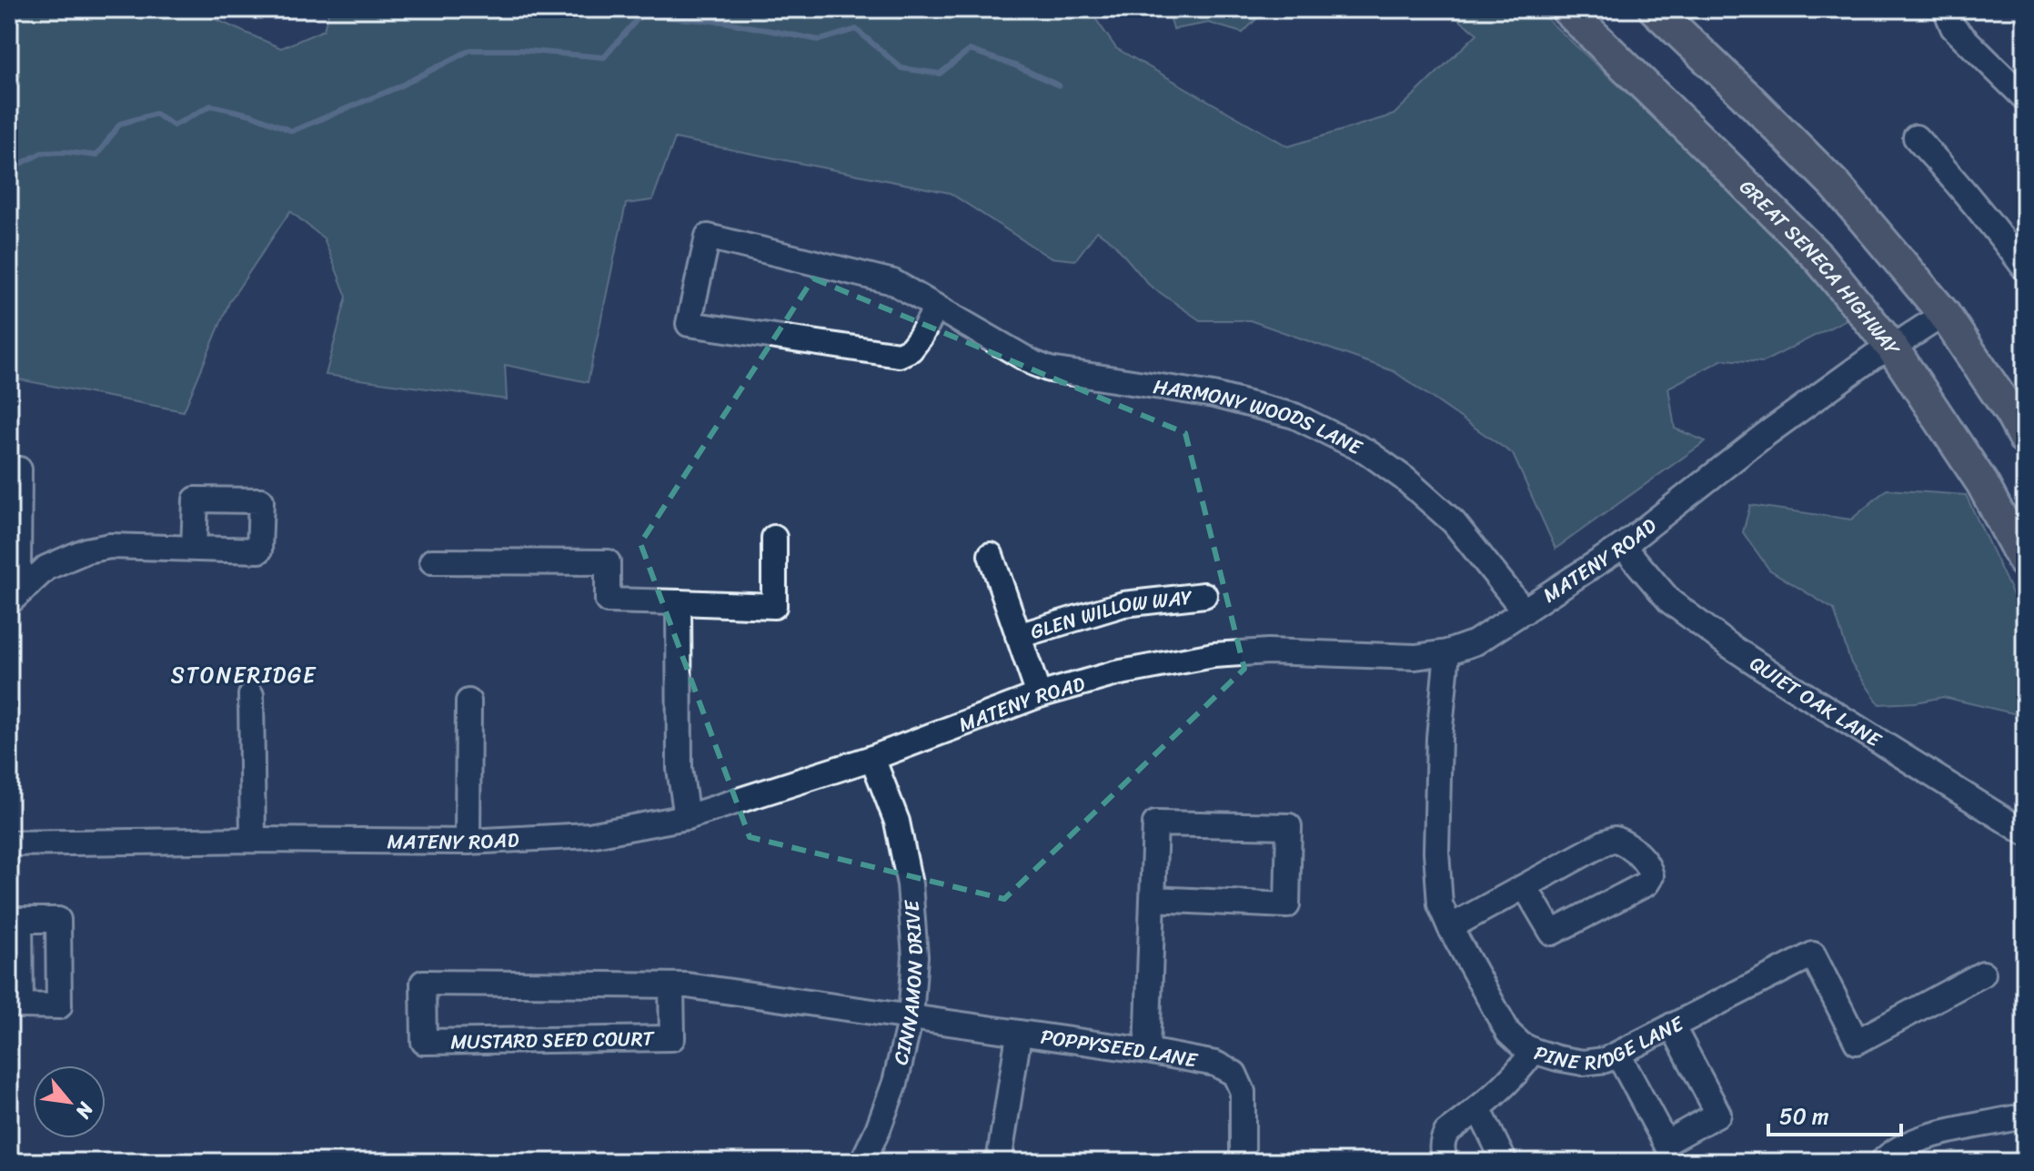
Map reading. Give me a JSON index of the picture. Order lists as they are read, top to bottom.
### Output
{
  "streets": {
    "main road": ["GREAT SENECA HIGHWAY"],
    "street": [
      "HARMONY WOODS LANE",
      "MATENY ROAD",
      "GLEN WILLOW WAY",
      "QUIET OAK LANE",
      "CINNAMON DRIVE",
      "PINE RIDGE LANE",
      "MUSTARD SEED COURT",
      "POPPYSEED LANE"
    ]
  },
  "crossings": [
    ["GREAT SENECA HIGHWAY", "MATENY ROAD"],
    ["HARMONY WOODS LANE", "MATENY ROAD"],
    ["MATENY ROAD", "GLEN WILLOW WAY"],
    ["MATENY ROAD", "QUIET OAK LANE"],
    ["MATENY ROAD", "CINNAMON DRIVE"],
    ["MATENY ROAD", "PINE RIDGE LANE"],
    ["CINNAMON DRIVE", "MUSTARD SEED COURT"],
    ["CINNAMON DRIVE", "POPPYSEED LANE"],
    ["MUSTARD SEED COURT", "POPPYSEED LANE"]
  ],
  "districts": ["STONERIDGE"],
  "scale_bar": "50 m",
  "north": "bottom right"
}
